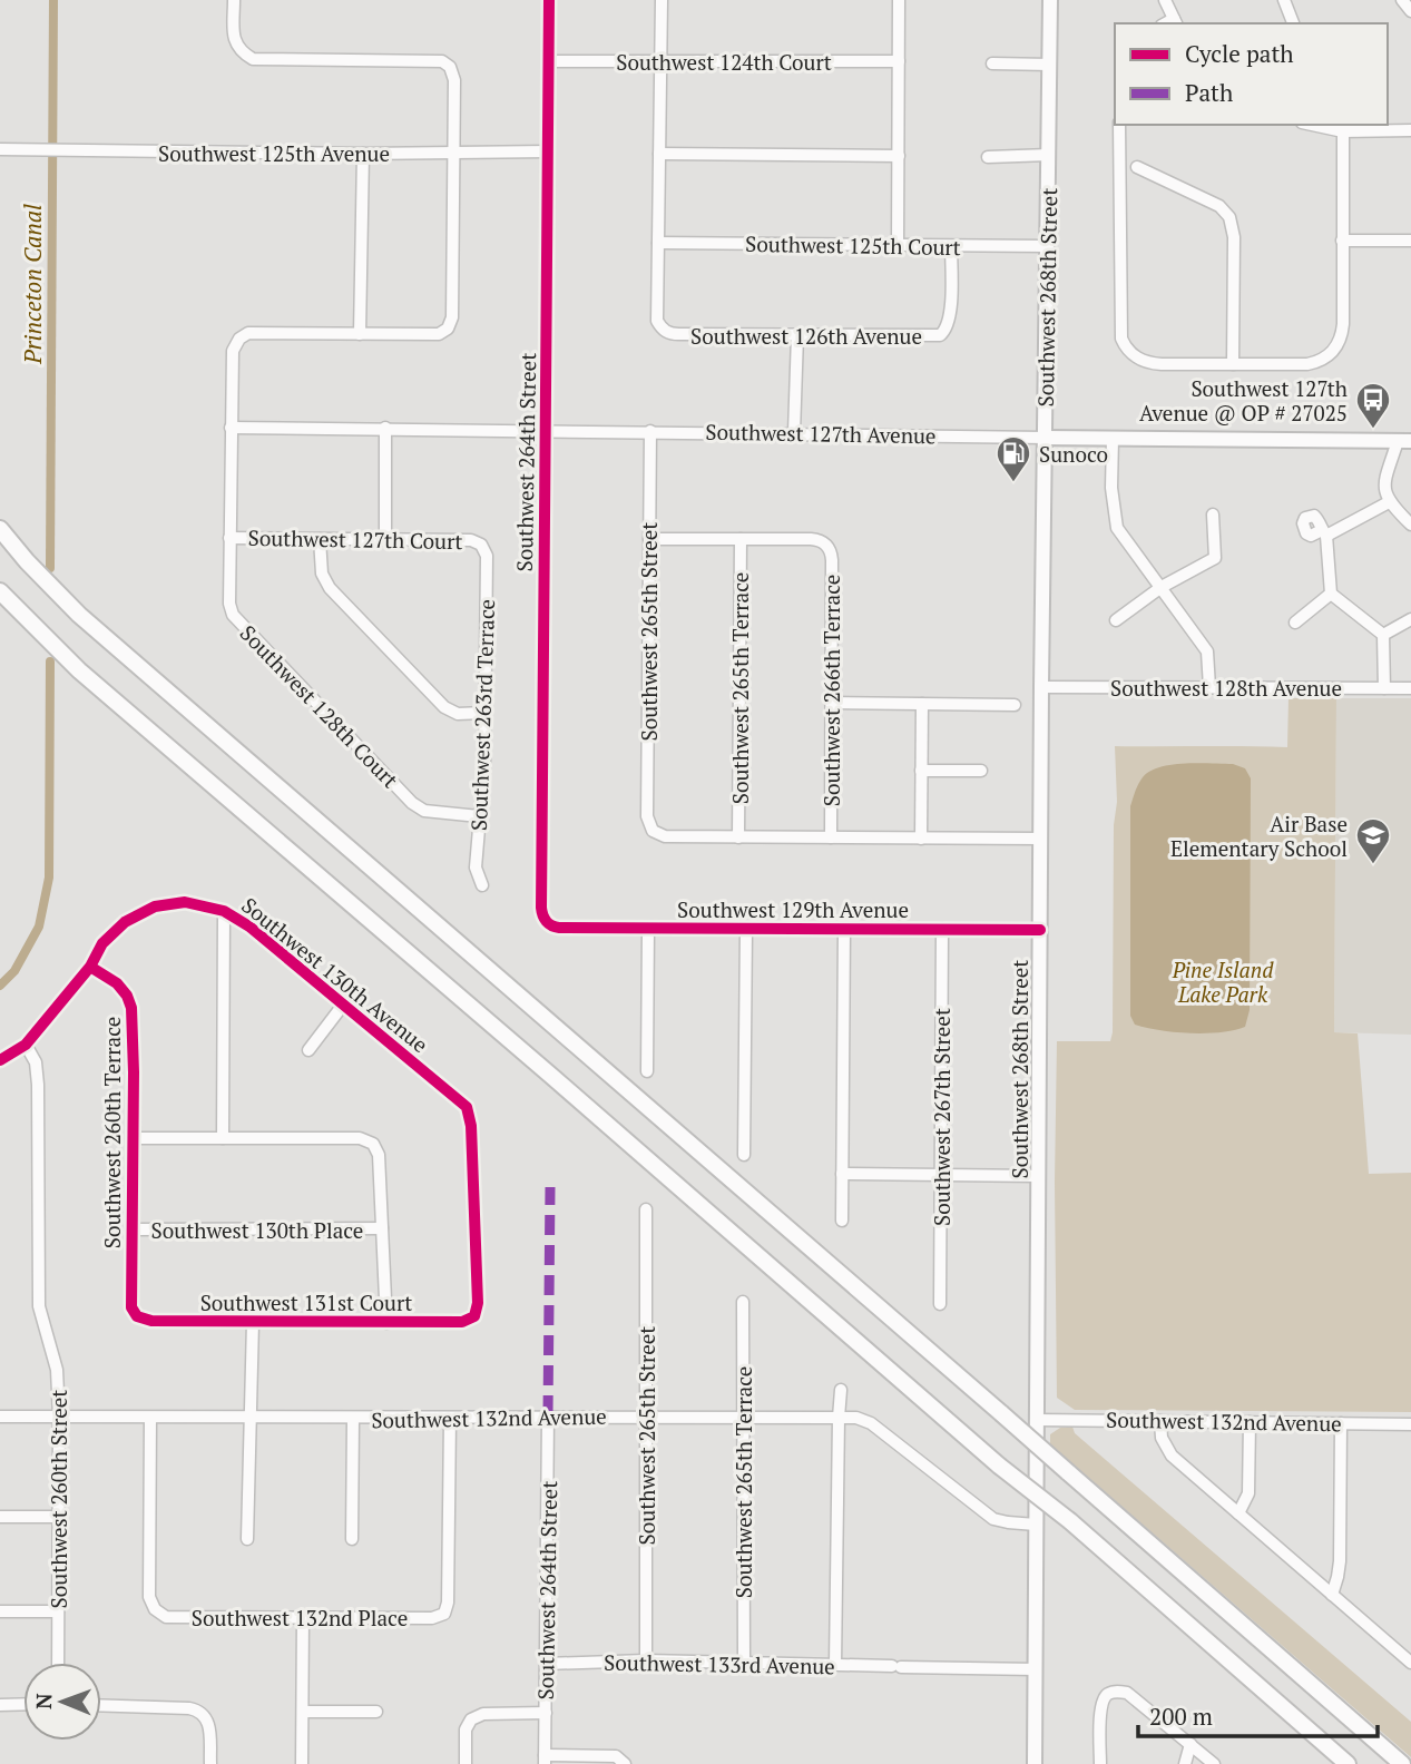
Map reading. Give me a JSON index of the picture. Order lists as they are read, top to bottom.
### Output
{
  "streets": {
    "main road": ["Southwest 268th Street", "Southwest 127th Avenue"],
    "street": [
      "Southwest 124th Court",
      "Southwest 125th Avenue",
      "Southwest 125th Court",
      "Southwest 126th Avenue",
      "Southwest 264th Street",
      "Southwest 127th Court",
      "Southwest 265th Street",
      "Southwest 128th Avenue",
      "Southwest 265th Terrace",
      "Southwest 266th Terrace",
      "Southwest 128th Court",
      "Southwest 263rd Terrace",
      "Southwest 129th Avenue",
      "Southwest 130th Avenue",
      "Southwest 267th Street",
      "Southwest 260th Terrace",
      "Southwest 130th Place",
      "Southwest 131st Court",
      "Southwest 132nd Avenue",
      "Southwest 260th Street",
      "Southwest 132nd Place",
      "Southwest 133rd Avenue"
    ]
  },
  "crossings": [
    ["Southwest 124th Court", "Southwest 264th Street"],
    ["Southwest 125th Avenue", "Southwest 264th Street"],
    ["Southwest 125th Court", "Southwest 268th Street"],
    ["Southwest 125th Court", "Southwest 126th Avenue"],
    ["Southwest 268th Street", "Southwest 127th Avenue"],
    ["Southwest 268th Street", "Southwest 128th Avenue"],
    ["Southwest 268th Street", "Southwest 129th Avenue"],
    ["Southwest 268th Street", "Southwest 132nd Avenue"],
    ["Southwest 268th Street", "Southwest 133rd Avenue"],
    ["Southwest 127th Avenue", "Southwest 264th Street"],
    ["Southwest 127th Avenue", "Southwest 265th Street"],
    ["Southwest 127th Avenue", "Southwest 128th Court"],
    ["Southwest 264th Street", "Southwest 129th Avenue"],
    ["Southwest 264th Street", "Southwest 132nd Avenue"],
    ["Southwest 264th Street", "Southwest 133rd Avenue"],
    ["Southwest 127th Court", "Southwest 128th Court"],
    ["Southwest 127th Court", "Southwest 263rd Terrace"],
    ["Southwest 265th Street", "Southwest 265th Terrace"],
    ["Southwest 265th Street", "Southwest 132nd Avenue"],
    ["Southwest 265th Street", "Southwest 133rd Avenue"],
    ["Southwest 265th Terrace", "Southwest 266th Terrace"],
    ["Southwest 265th Terrace", "Southwest 132nd Avenue"],
    ["Southwest 265th Terrace", "Southwest 133rd Avenue"],
    ["Southwest 128th Court", "Southwest 263rd Terrace"],
    ["Southwest 129th Avenue", "Southwest 267th Street"],
    ["Southwest 130th Avenue", "Southwest 260th Terrace"],
    ["Southwest 130th Avenue", "Southwest 131st Court"],
    ["Southwest 130th Avenue", "Southwest 260th Street"],
    ["Southwest 260th Terrace", "Southwest 130th Place"],
    ["Southwest 260th Terrace", "Southwest 131st Court"],
    ["Southwest 132nd Avenue", "Southwest 260th Street"],
    ["Southwest 132nd Avenue", "Southwest 132nd Place"]
  ],
  "water": ["Princeton Canal"],
  "parks": ["Pine Island Lake Park"],
  "places": {
    "bus stop": ["Southwest 127th Avenue @ OP # 27025"],
    "fuel station": ["Sunoco"],
    "school or university": ["Air Base Elementary School"]
  },
  "legend": ["Cycle path", "Path"],
  "scale_bar": "200 m",
  "north": "left"
}
